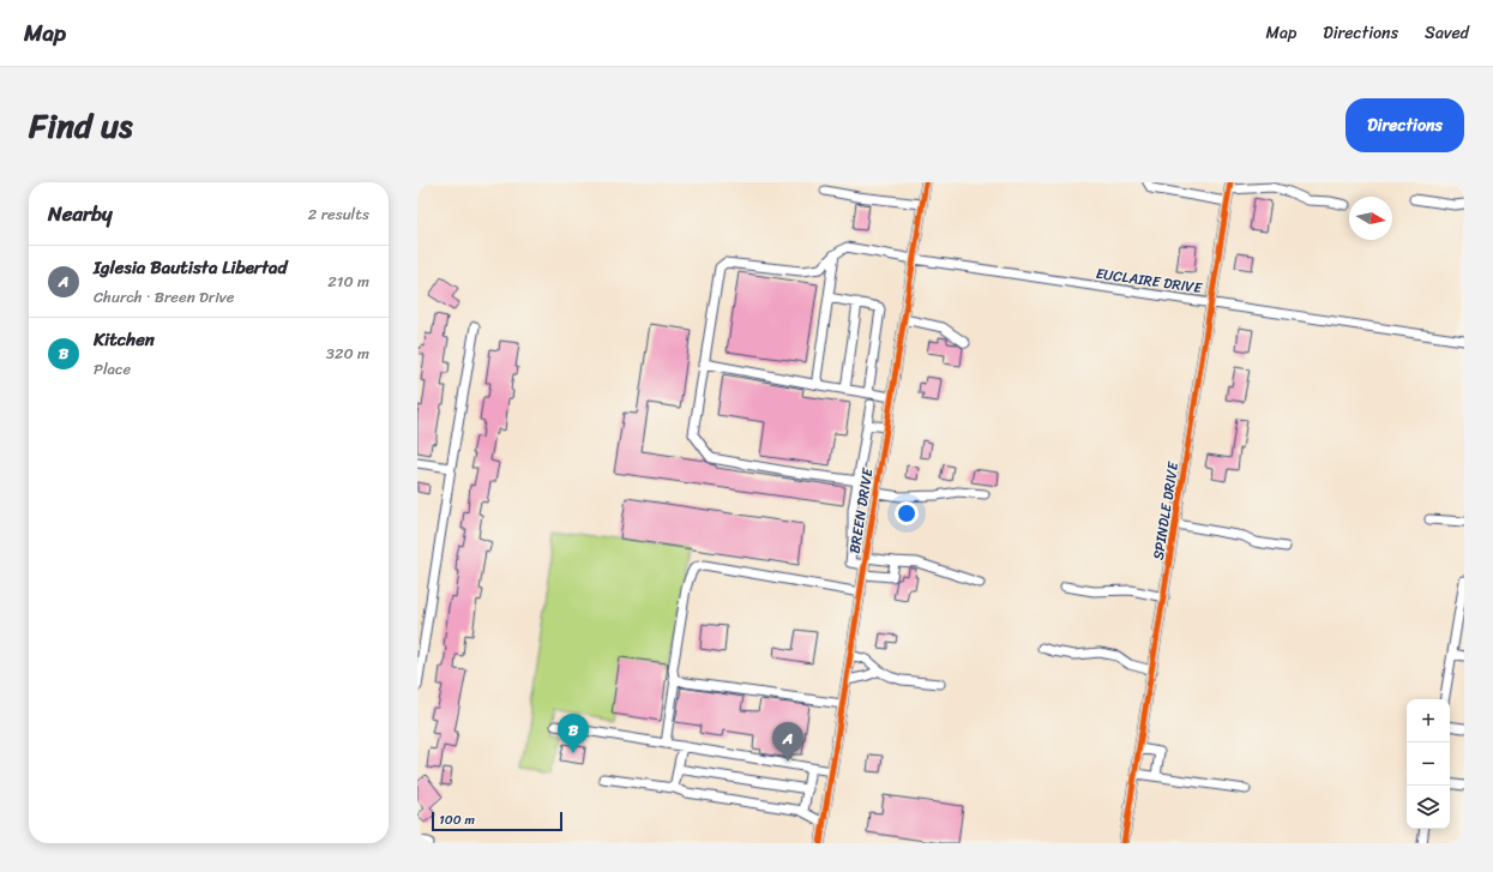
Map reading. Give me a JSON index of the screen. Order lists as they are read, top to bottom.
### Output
{
  "streets": {
    "street": ["EUCLAIRE DRIVE", "BREEN DRIVE", "SPINDLE DRIVE"]
  },
  "crossings": [
    ["EUCLAIRE DRIVE", "BREEN DRIVE"],
    ["EUCLAIRE DRIVE", "SPINDLE DRIVE"]
  ],
  "scale_bar": "100 m",
  "north": "right",
  "page": {
    "header": "Map",
    "nav": ["Map", "Directions", "Saved"],
    "title": "Find us",
    "buttons": "Directions",
    "heading": ["Nearby", "2 results"],
    "list": [
      {
        "mark": "A",
        "name": "Iglesia Bautista Libertad",
        "note": "Church · Breen Drive",
        "value": "210 m"
      },
      {
        "mark": "B",
        "name": "Kitchen",
        "note": "Place",
        "value": "320 m"
      }
    ],
    "map_buttons": ["+", "−"],
    "pins": ["B", "A"],
    "scale": "100 m"
  }
}
